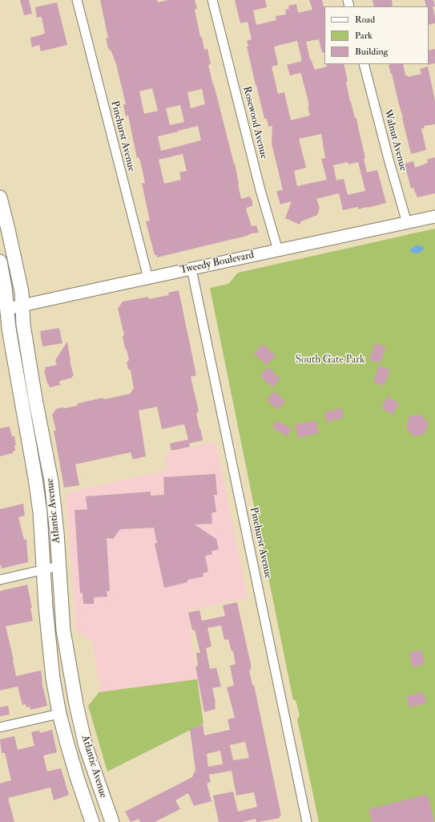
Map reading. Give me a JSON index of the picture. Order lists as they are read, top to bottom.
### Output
{
  "streets": {
    "main road": ["Tweedy Boulevard", "Atlantic Avenue"],
    "street": ["Rosewood Avenue", "Pinehurst Avenue", "Walnut Avenue"]
  },
  "crossings": [
    ["Rosewood Avenue", "Tweedy Boulevard"],
    ["Pinehurst Avenue", "Tweedy Boulevard"],
    ["Walnut Avenue", "Tweedy Boulevard"],
    ["Tweedy Boulevard", "Atlantic Avenue"]
  ],
  "parks": ["South Gate Park"],
  "legend": ["Road", "Park", "Building"]
}
